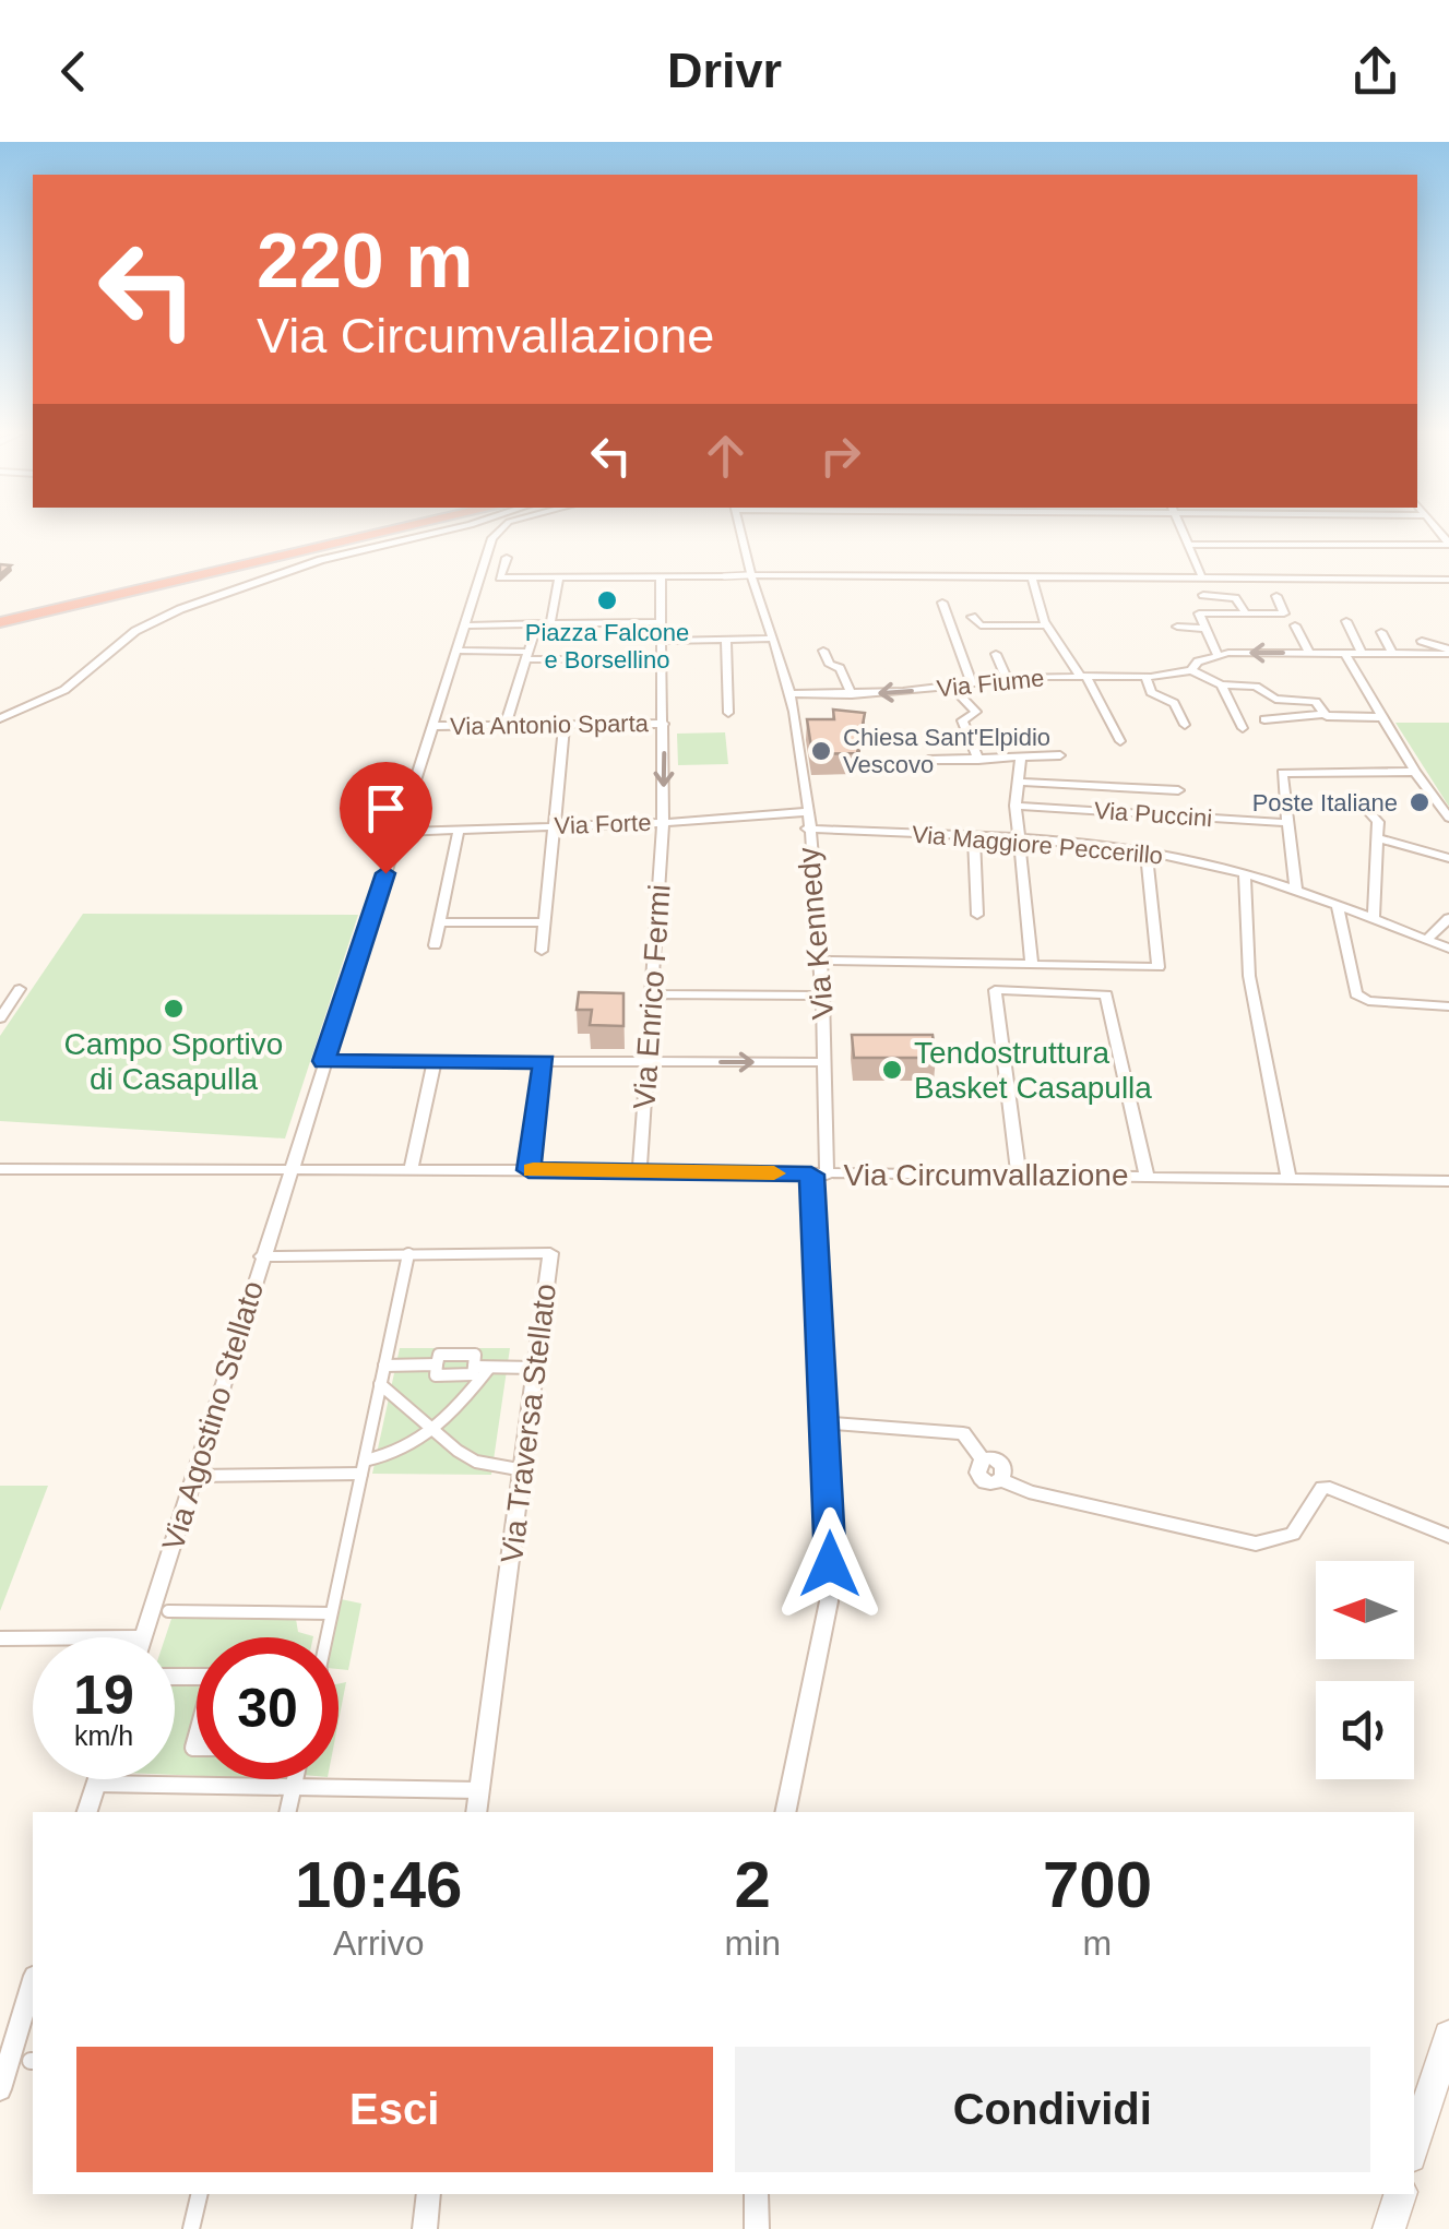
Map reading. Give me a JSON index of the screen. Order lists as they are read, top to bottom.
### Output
{
  "streets": {
    "street": [
      "Via Fiume",
      "Via Antonio Sparta",
      "Via Puccini",
      "Via Forte",
      "Via Maggiore Peccerillo",
      "Via Kennedy",
      "Via Enrico Fermi",
      "Via Circumvallazione",
      "Via Agostino Stellato",
      "Via Traversa Stellato"
    ]
  },
  "crossings": [
    ["Via Fiume", "Via Kennedy"],
    ["Via Antonio Sparta", "Via Enrico Fermi"],
    ["Via Antonio Sparta", "Via Agostino Stellato"],
    ["Via Forte", "Via Kennedy"],
    ["Via Forte", "Via Enrico Fermi"],
    ["Via Forte", "Via Agostino Stellato"],
    ["Via Maggiore Peccerillo", "Via Kennedy"],
    ["Via Kennedy", "Via Circumvallazione"],
    ["Via Enrico Fermi", "Via Circumvallazione"],
    ["Via Circumvallazione", "Via Agostino Stellato"],
    ["Via Agostino Stellato", "Via Traversa Stellato"]
  ],
  "places": [
    "Piazza Falcone e Borsellino",
    "Chiesa Sant'Elpidio Vescovo",
    "Poste Italiane",
    "Campo Sportivo di Casapulla",
    "Tendostruttura Basket Casapulla"
  ],
  "north": "left",
  "page": {
    "header": "Drivr",
    "turn": ["220 m", "Via Circumvallazione"],
    "speed": "19 km/h",
    "limit": "30",
    "eta": [
      "10:46",
      "Arrivo",
      "2",
      "min",
      "700",
      "m"
    ],
    "buttons": ["Esci", "Condividi"]
  }
}
